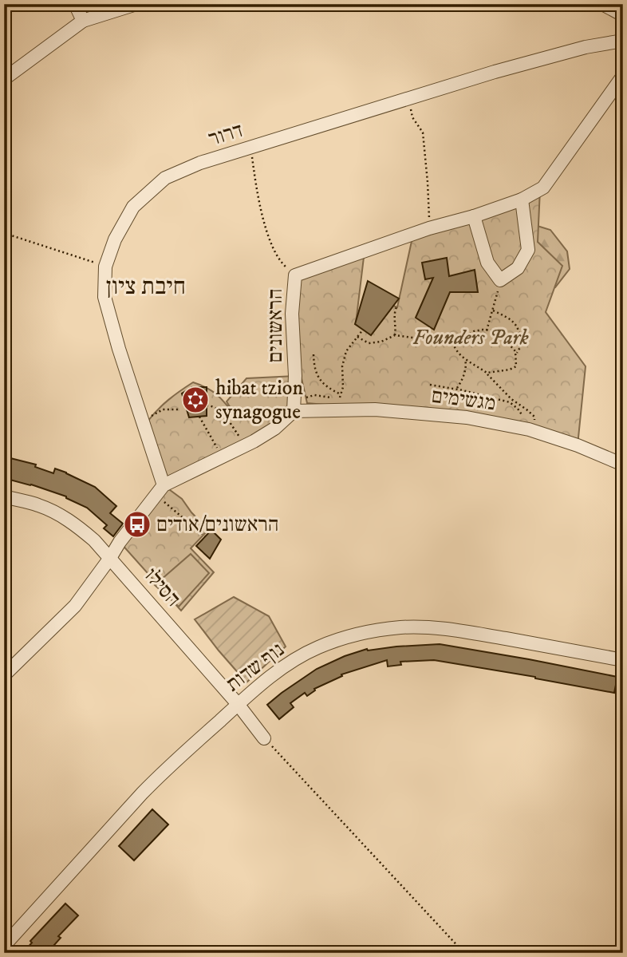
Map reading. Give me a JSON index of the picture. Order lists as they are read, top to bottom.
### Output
{
  "streets": {
    "street": [
      "דרור",
      "הראשונים",
      "מגשימים",
      "הסילו",
      "נוף שדות"
    ]
  },
  "crossings": [
    ["הראשונים", "מגשימים"],
    ["הסילו", "נוף שדות"]
  ],
  "districts": ["חיבת ציון"],
  "parks": ["Founders Park"],
  "places": {
    "synagogue": ["hibat tzion synagogue"],
    "bus stop": ["הראשונים/אודים"]
  }
}
